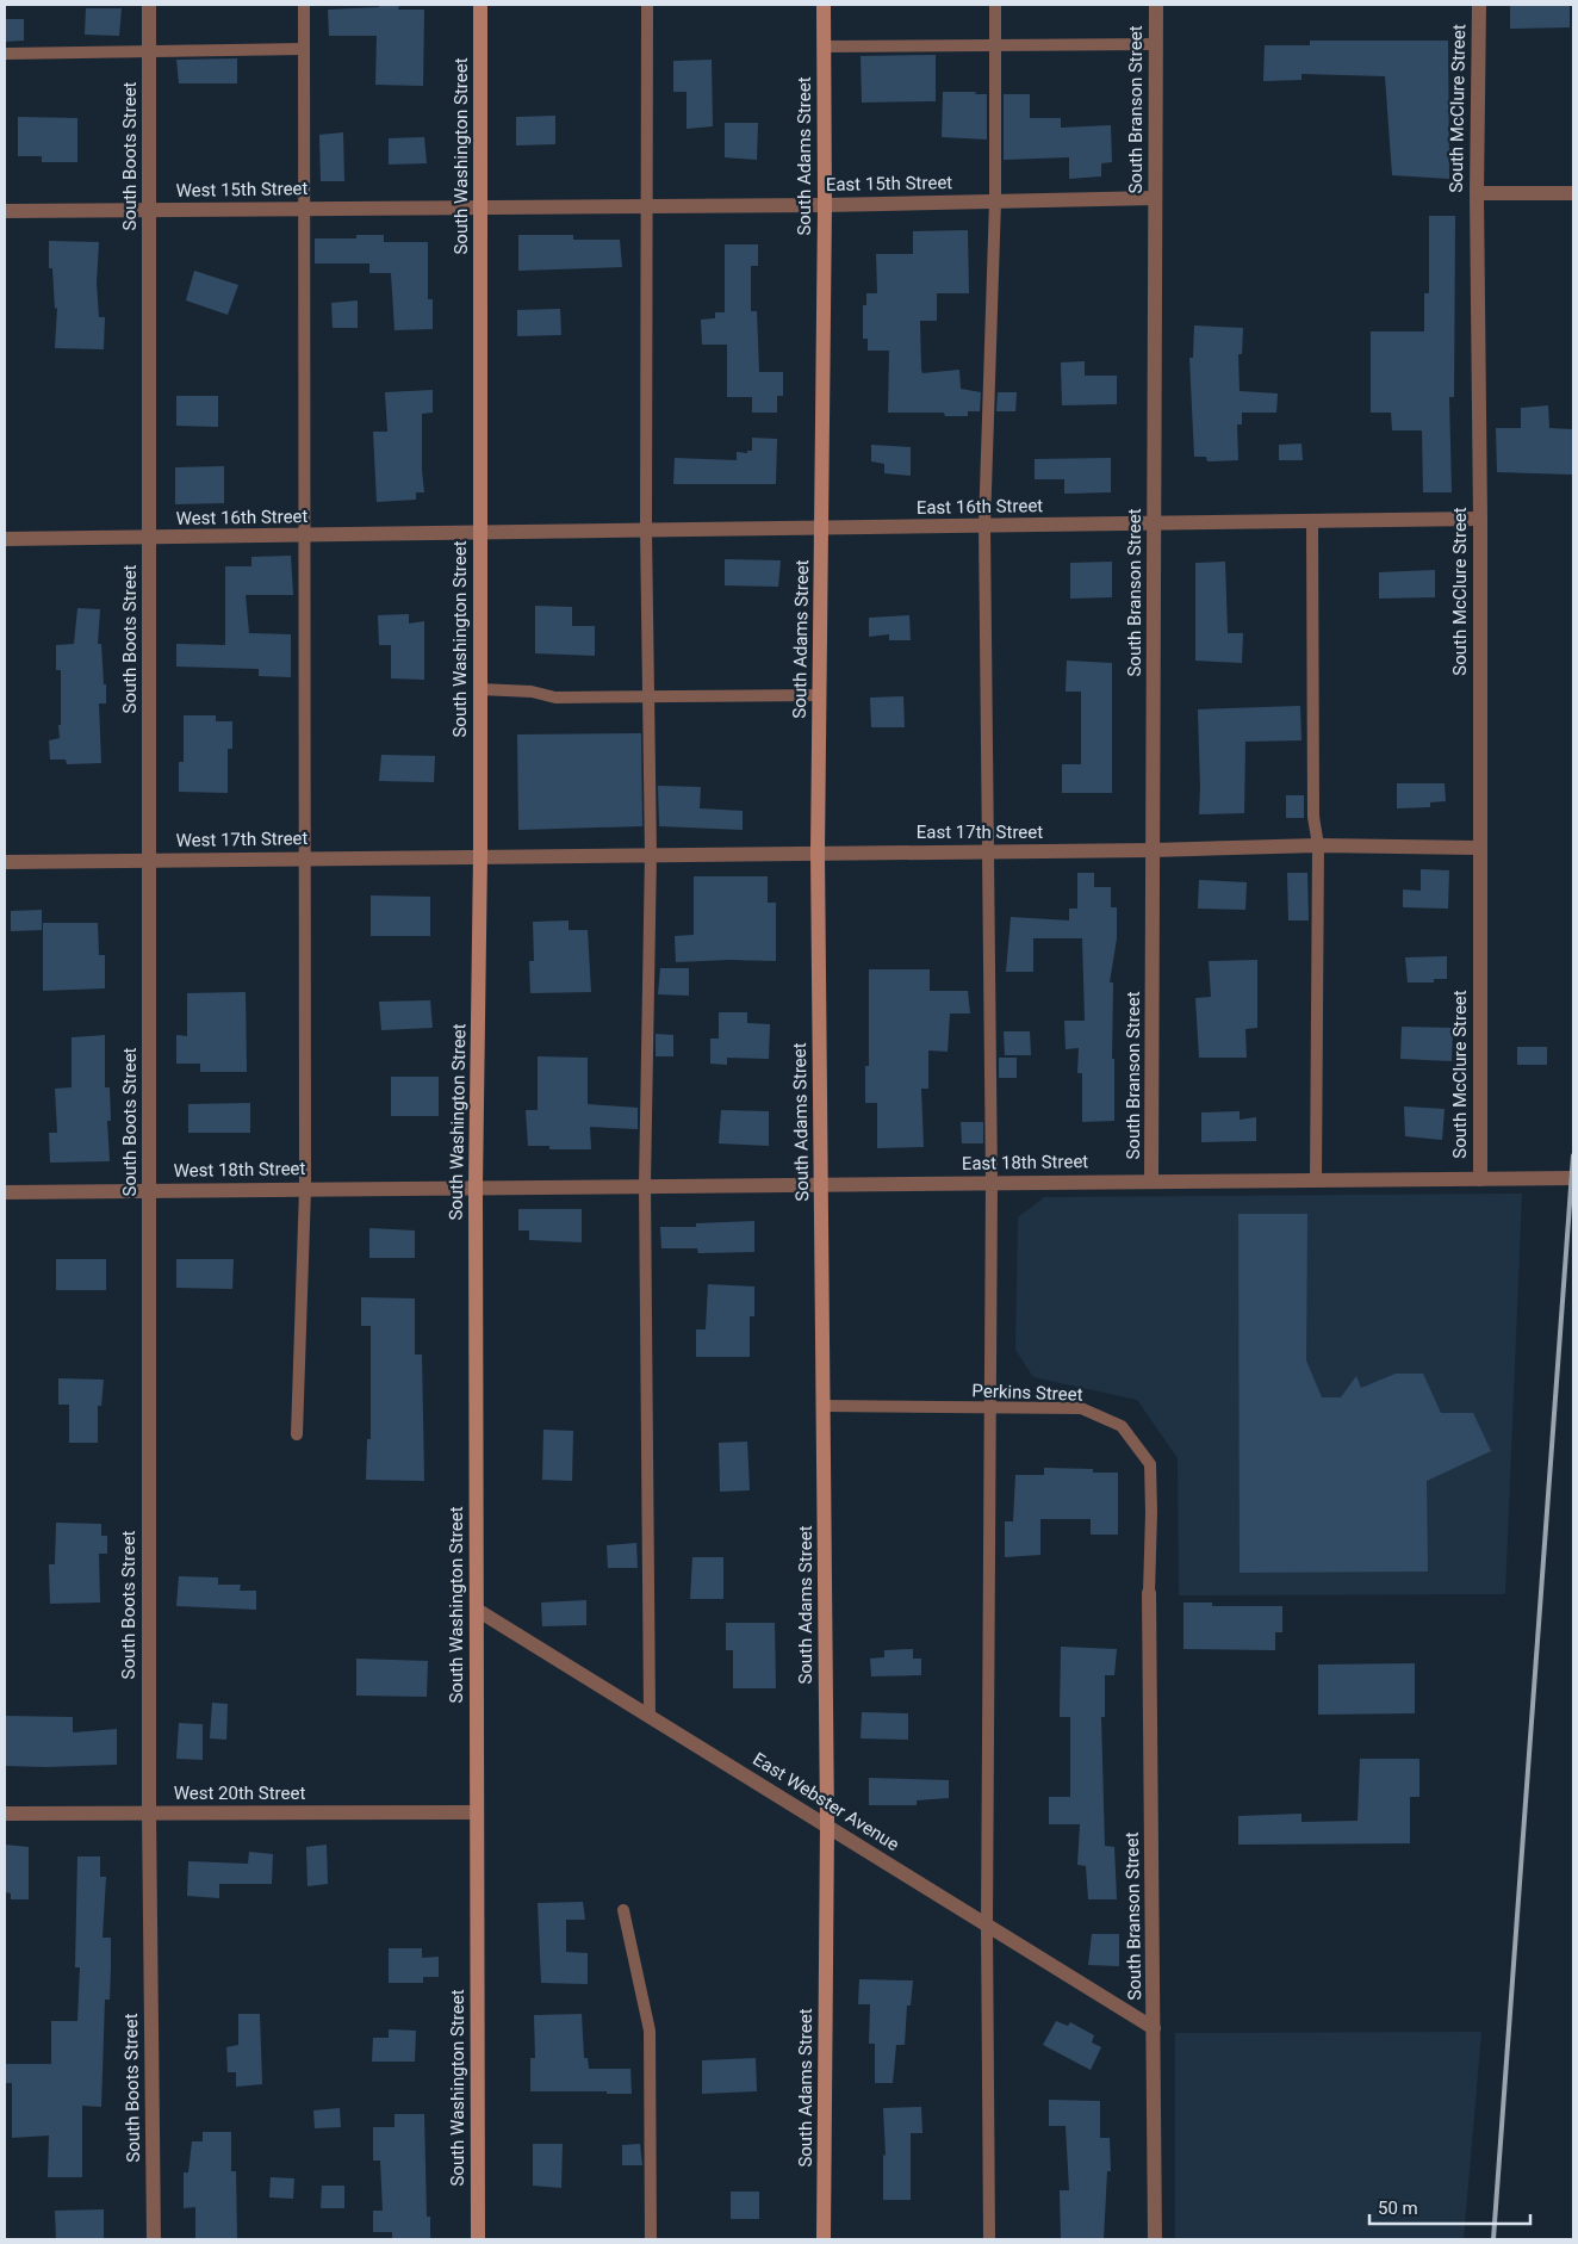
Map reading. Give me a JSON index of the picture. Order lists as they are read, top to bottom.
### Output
{
  "streets": {
    "main road": ["South Washington Street", "South Adams Street"],
    "street": [
      "South McClure Street",
      "South Branson Street",
      "South Boots Street",
      "East 15th Street",
      "West 15th Street",
      "East 16th Street",
      "West 16th Street",
      "East 17th Street",
      "West 17th Street",
      "East 18th Street",
      "West 18th Street",
      "West 20th Street",
      "East Webster Avenue"
    ],
    "lane": ["Perkins Street"]
  },
  "crossings": [
    ["South McClure Street", "East 16th Street"],
    ["South McClure Street", "East 17th Street"],
    ["South McClure Street", "East 18th Street"],
    ["South Branson Street", "East 15th Street"],
    ["South Branson Street", "East 16th Street"],
    ["South Branson Street", "East 17th Street"],
    ["South Branson Street", "East 18th Street"],
    ["South Branson Street", "Perkins Street"],
    ["South Branson Street", "East Webster Avenue"],
    ["South Boots Street", "West 15th Street"],
    ["South Boots Street", "West 16th Street"],
    ["South Boots Street", "West 17th Street"],
    ["South Boots Street", "West 18th Street"],
    ["South Boots Street", "West 20th Street"],
    ["South Washington Street", "East 15th Street"],
    ["South Washington Street", "West 15th Street"],
    ["South Washington Street", "East 16th Street"],
    ["South Washington Street", "West 16th Street"],
    ["South Washington Street", "East 17th Street"],
    ["South Washington Street", "West 17th Street"],
    ["South Washington Street", "East 18th Street"],
    ["South Washington Street", "West 18th Street"],
    ["South Washington Street", "West 20th Street"],
    ["South Washington Street", "East Webster Avenue"],
    ["South Adams Street", "East 15th Street"],
    ["South Adams Street", "East 16th Street"],
    ["South Adams Street", "East 17th Street"],
    ["South Adams Street", "East 18th Street"],
    ["South Adams Street", "Perkins Street"],
    ["South Adams Street", "East Webster Avenue"],
    ["East 15th Street", "West 15th Street"],
    ["East 16th Street", "West 16th Street"],
    ["East 17th Street", "West 17th Street"],
    ["East 18th Street", "West 18th Street"]
  ],
  "scale_bar": "50 m"
}
